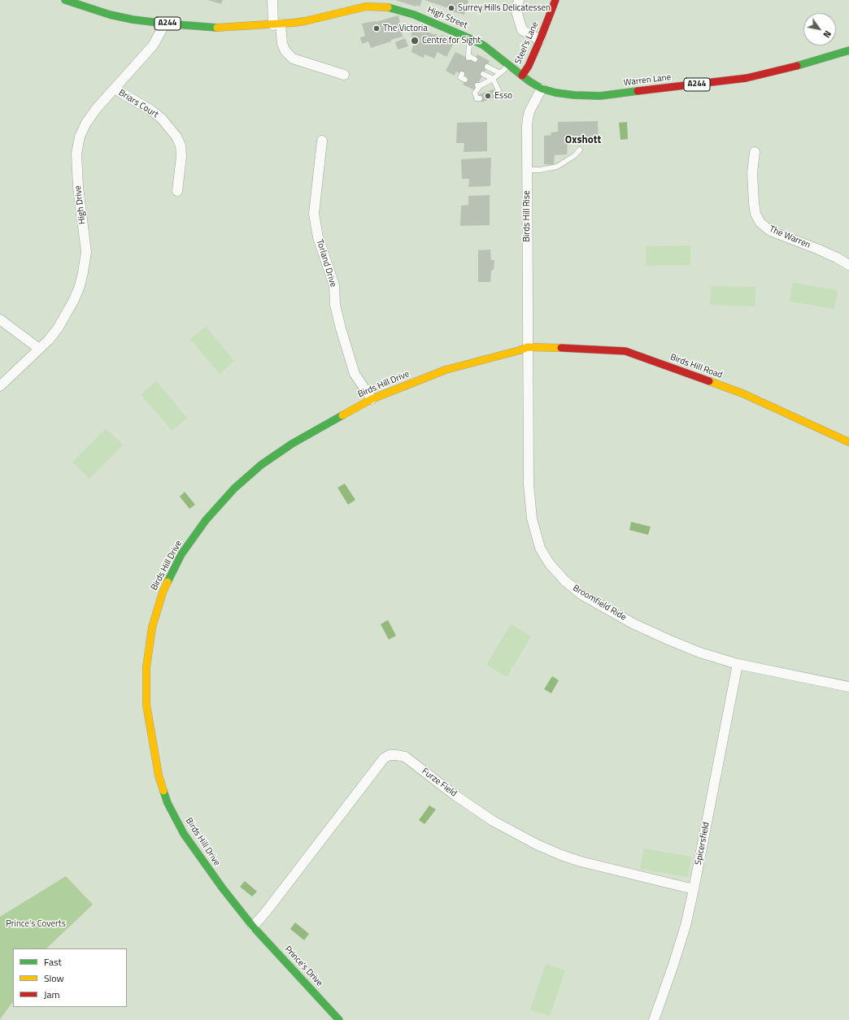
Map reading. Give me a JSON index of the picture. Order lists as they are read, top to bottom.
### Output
{
  "streets": {
    "street": [
      "High Street",
      "A244",
      "Steel's Lane",
      "Warren Lane",
      "Briars Court",
      "High Drive",
      "Birds Hill Rise",
      "The Warren",
      "Torland Drive",
      "Birds Hill Road",
      "Birds Hill Drive",
      "Broomfield Ride",
      "Furze Field",
      "Spicersfield",
      "Prince's Drive"
    ]
  },
  "crossings": [
    ["High Street", "A244"],
    ["High Street", "Steel's Lane"],
    ["High Street", "Warren Lane"],
    ["High Street", "Birds Hill Rise"],
    ["A244", "High Drive"],
    ["Warren Lane", "Birds Hill Rise"],
    ["Briars Court", "High Drive"],
    ["Birds Hill Rise", "Birds Hill Road"],
    ["Birds Hill Rise", "Birds Hill Drive"],
    ["Birds Hill Rise", "Broomfield Ride"],
    ["Torland Drive", "Birds Hill Drive"],
    ["Birds Hill Road", "Birds Hill Drive"],
    ["Birds Hill Road", "Broomfield Ride"],
    ["Birds Hill Drive", "Broomfield Ride"],
    ["Birds Hill Drive", "Furze Field"],
    ["Birds Hill Drive", "Prince's Drive"],
    ["Broomfield Ride", "Spicersfield"],
    ["Furze Field", "Spicersfield"],
    ["Furze Field", "Prince's Drive"]
  ],
  "districts": ["Oxshott"],
  "parks": ["Prince's Coverts"],
  "places": [
    "Surrey Hills Delicatessen",
    "The Victoria",
    "Centre for Sight",
    "Esso"
  ],
  "legend": ["Fast", "Slow", "Jam"],
  "north": "bottom right"
}
